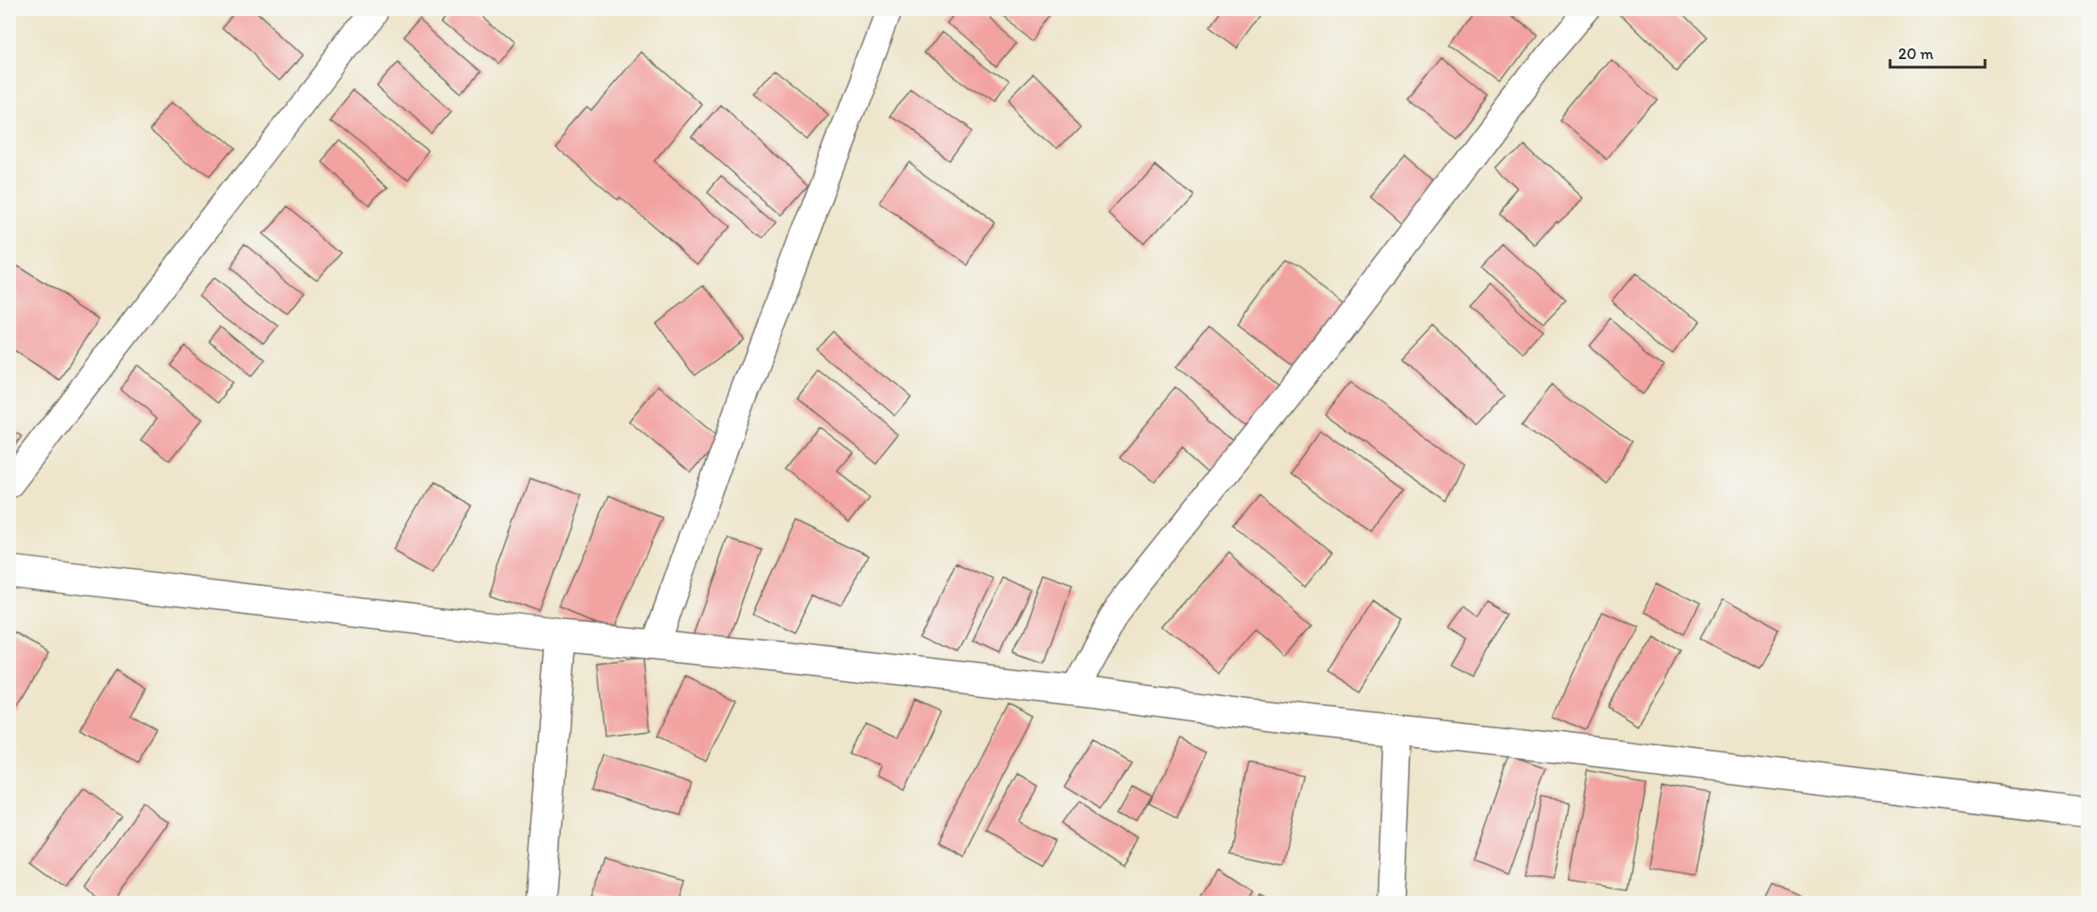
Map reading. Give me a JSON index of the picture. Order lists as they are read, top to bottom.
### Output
{
  "scale_bar": "20 m"
}
